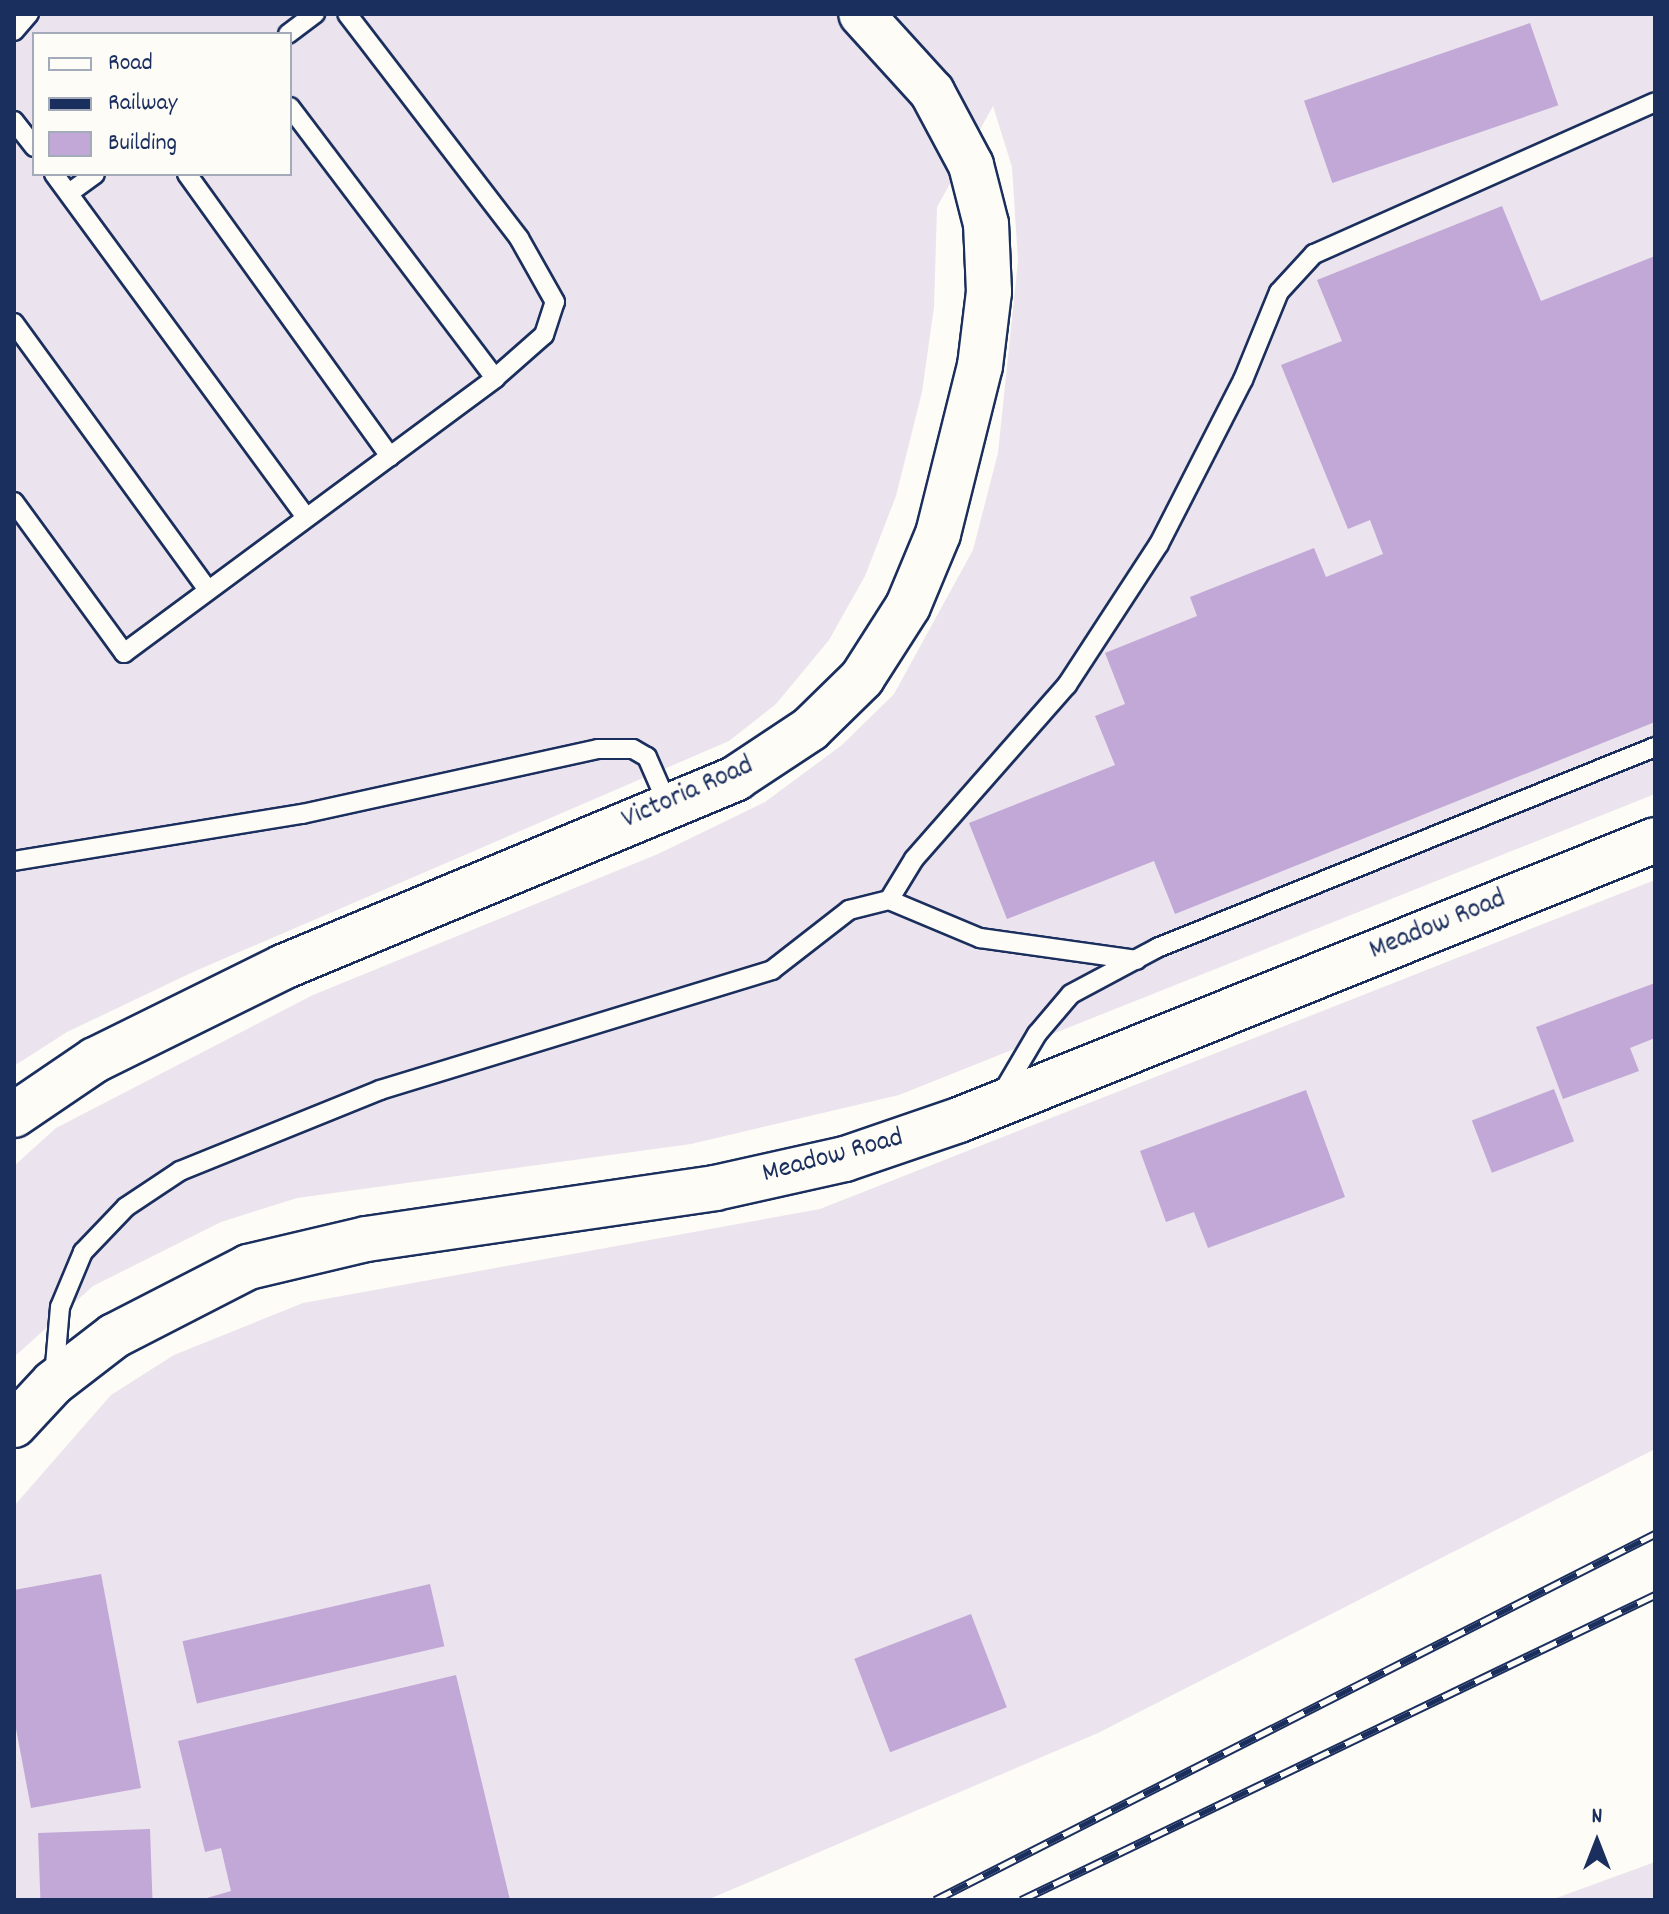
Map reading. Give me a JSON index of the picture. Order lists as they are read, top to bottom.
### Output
{
  "streets": {
    "main road": ["Victoria Road", "Meadow Road"]
  },
  "legend": ["Road", "Railway", "Building"],
  "north": "top"
}
